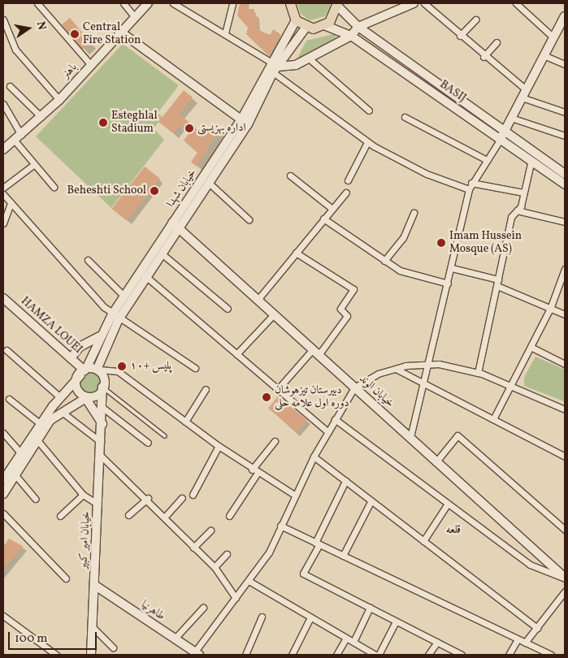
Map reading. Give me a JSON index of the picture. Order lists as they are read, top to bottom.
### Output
{
  "streets": {
    "main road": [
      "باهنر",
      "BASIJ",
      "خیابان شهدا",
      "HAMZA LOUEI",
      "خیابان الوند",
      "خیابان امیر کبیر",
      "طاهرنیا"
    ]
  },
  "crossings": [
    ["خیابان شهدا", "HAMZA LOUEI"],
    ["خیابان شهدا", "خیابان الوند"],
    ["خیابان شهدا", "خیابان امیر کبیر"],
    ["HAMZA LOUEI", "خیابان امیر کبیر"],
    ["خیابان امیر کبیر", "طاهرنیا"]
  ],
  "districts": ["قلعه"],
  "places": [
    "Central Fire Station",
    "Esteghlal Stadium",
    "اداره بهزیستی",
    "Beheshti School",
    "Imam Hussein Mosque (AS)",
    "پلیس +۱۰",
    "دبیرستان تیزهوشان دوره اول علامه حلی"
  ],
  "scale_bar": "100 m",
  "north": "right"
}
